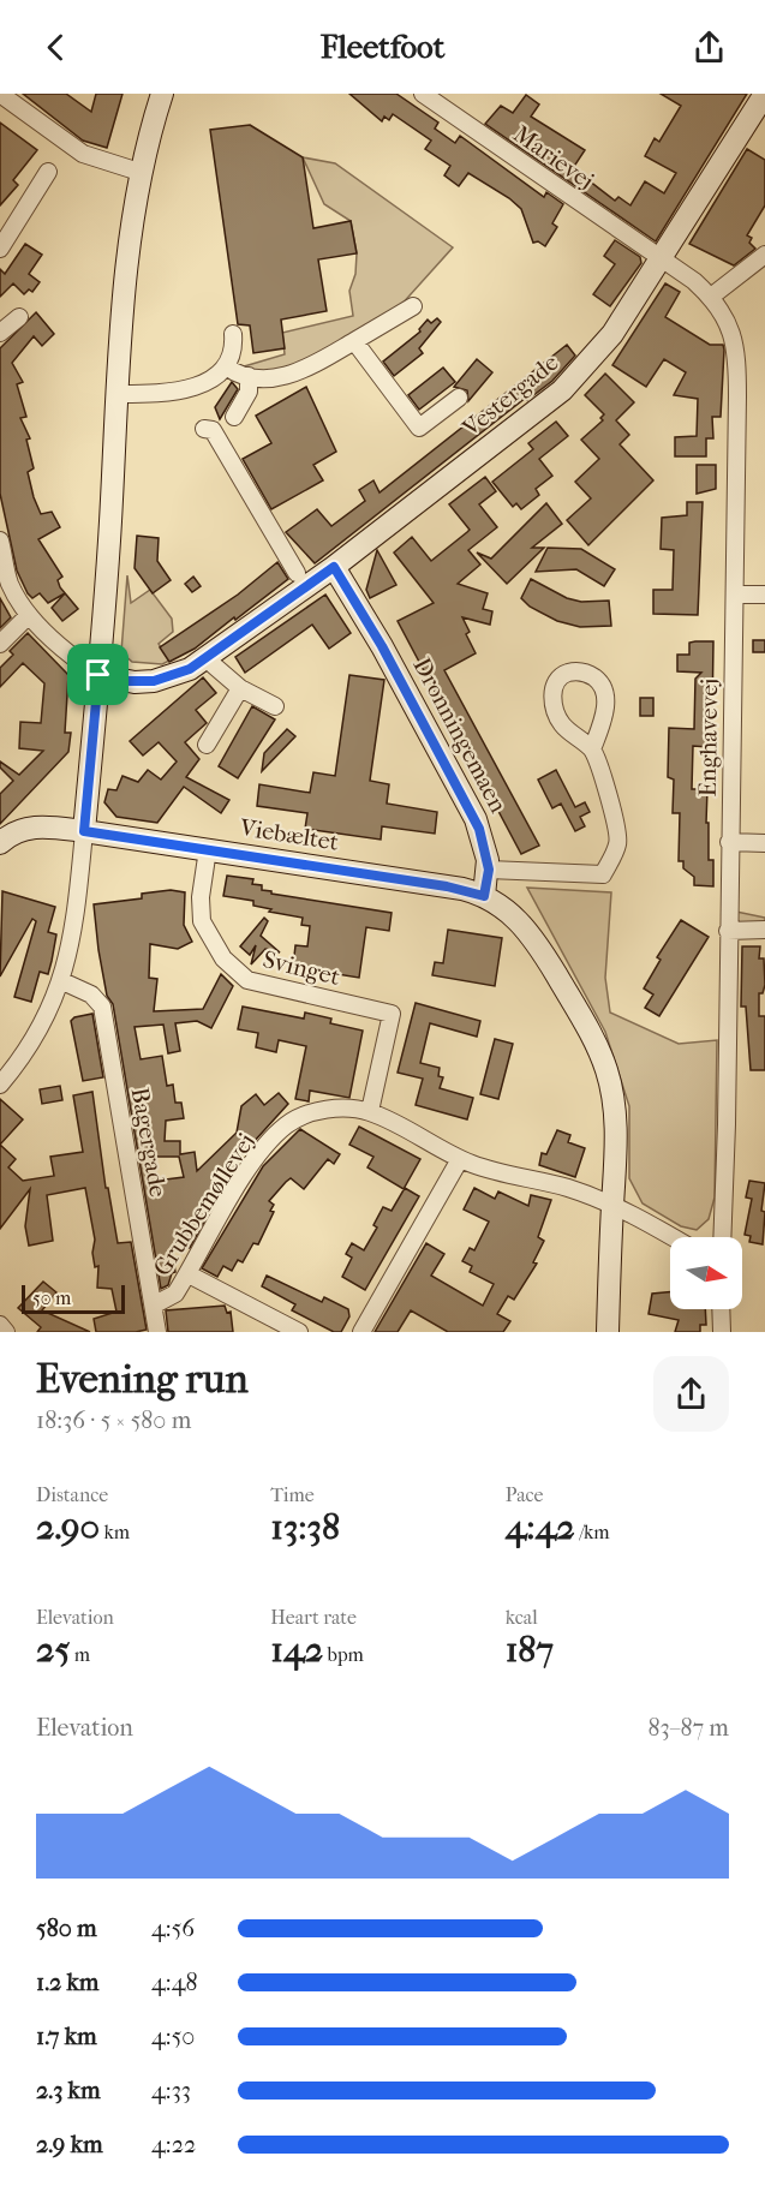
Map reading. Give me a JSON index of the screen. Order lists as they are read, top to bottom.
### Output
{
  "streets": {
    "street": [
      "Marievej",
      "Vestergade",
      "Dronningemaen",
      "Enghavevej",
      "Viebæltet",
      "Svinget",
      "Bagergade",
      "Grubbemøllevej"
    ]
  },
  "crossings": [
    ["Marievej", "Vestergade"],
    ["Marievej", "Enghavevej"],
    ["Vestergade", "Dronningemaen"],
    ["Vestergade", "Enghavevej"],
    ["Dronningemaen", "Viebæltet"],
    ["Viebæltet", "Svinget"],
    ["Svinget", "Grubbemøllevej"],
    ["Bagergade", "Grubbemøllevej"]
  ],
  "scale_bar": "50 m",
  "north": "right",
  "page": {
    "header": "Fleetfoot",
    "scale": "50 m",
    "heading": ["Evening run", "18:36 · 5 × 580 m"],
    "stats": [
      ["Distance", "2.90 km"],
      ["Time", "13:38"],
      ["Pace", "4:42 /km"],
      ["Elevation", "25 m"],
      ["Heart rate", "142 bpm"],
      ["kcal", "187"]
    ],
    "chart": ["Elevation", "83–87 m"],
    "list": [
      {
        "name": "580 m",
        "note": "4:56"
      },
      {
        "name": "1.2 km",
        "note": "4:48"
      },
      {
        "name": "1.7 km",
        "note": "4:50"
      },
      {
        "name": "2.3 km",
        "note": "4:33"
      },
      {
        "name": "2.9 km",
        "note": "4:22"
      }
    ]
  }
}
